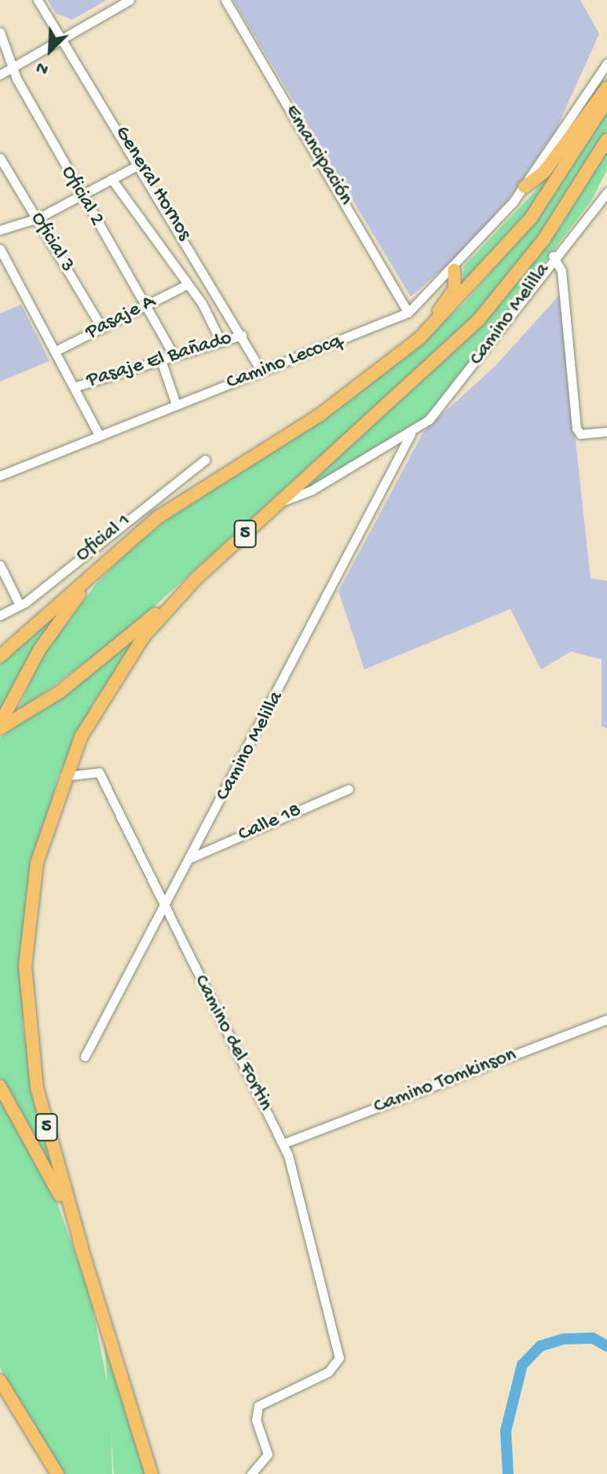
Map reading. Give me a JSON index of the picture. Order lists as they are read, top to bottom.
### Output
{
  "streets": {
    "highway": ["5"],
    "street": [
      "Emancipación",
      "General Hornos",
      "Oficial 2",
      "Oficial 3",
      "Camino Melilla",
      "Pasaje A",
      "Pasaje El Bañado",
      "Camino Lecocq",
      "Oficial 1",
      "Calle 18",
      "Camino del Fortin",
      "Camino Tomkinson"
    ]
  },
  "crossings": [
    ["Emancipación", "Camino Lecocq"],
    ["General Hornos", "Pasaje El Bañado"],
    ["General Hornos", "Camino Lecocq"],
    ["Oficial 2", "Pasaje A"],
    ["Oficial 2", "Pasaje El Bañado"],
    ["Oficial 3", "Pasaje A"],
    ["Camino Melilla", "5"],
    ["Camino Melilla", "Calle 18"],
    ["Camino Melilla", "Camino del Fortin"],
    ["5", "Camino del Fortin"],
    ["Camino del Fortin", "Camino Tomkinson"]
  ],
  "north": "bottom left"
}
